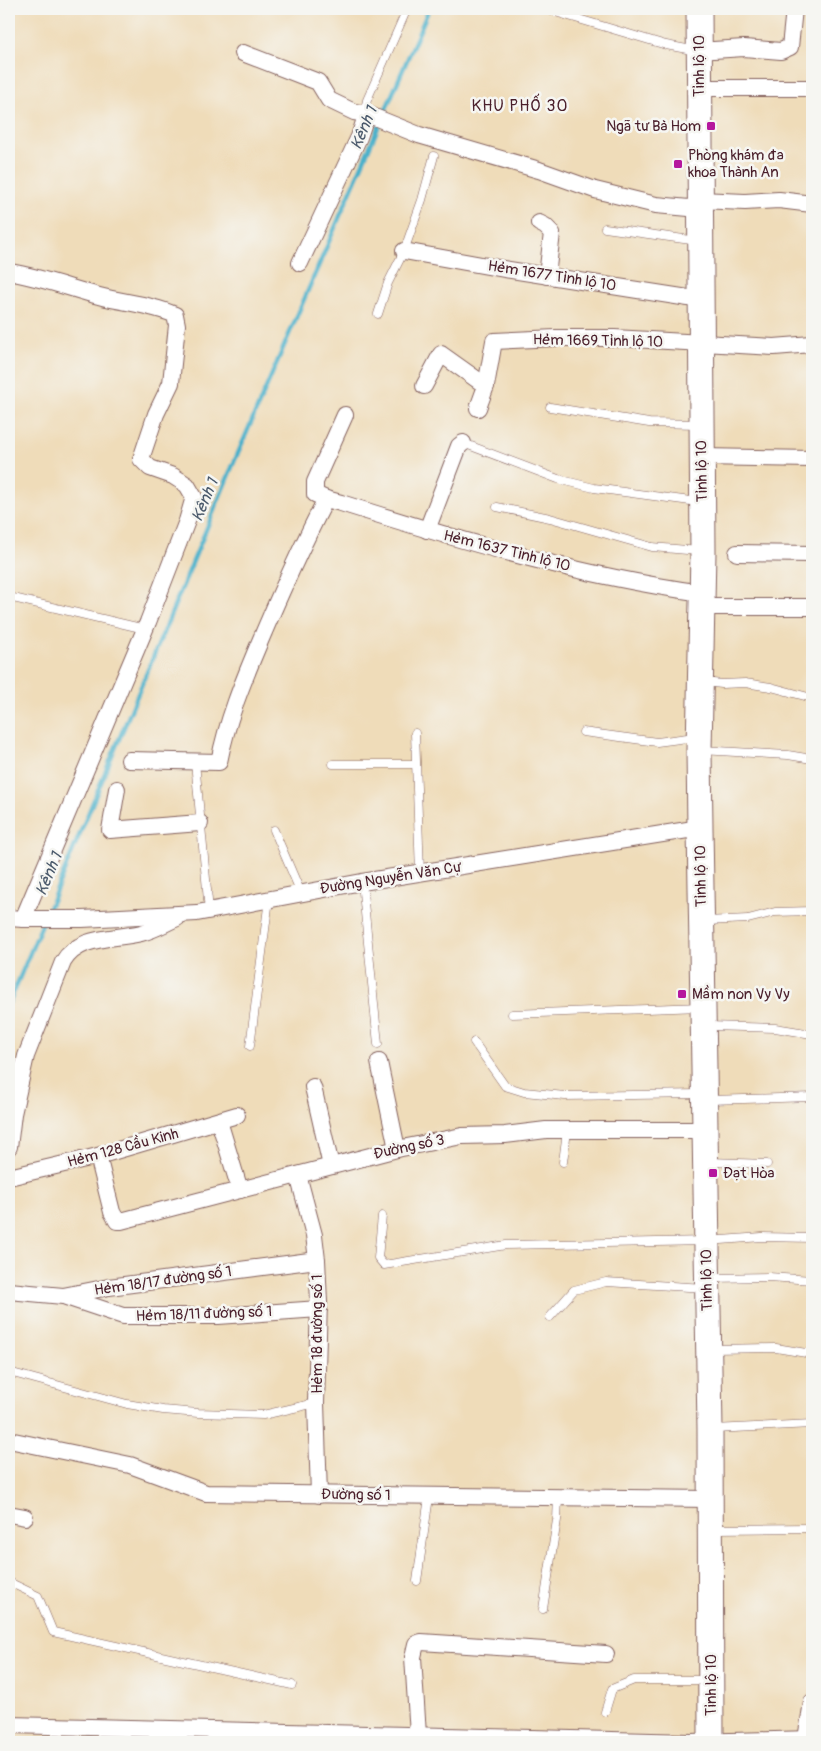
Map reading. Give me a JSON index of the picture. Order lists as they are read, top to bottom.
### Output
{
  "streets": {
    "main road": ["Tỉnh lộ 10"],
    "street": [
      "Hẻm 1677 Tỉnh lộ 10",
      "Hẻm 1669 Tỉnh lộ 10",
      "Hẻm 1637 Tỉnh lộ 10",
      "Đường Nguyễn Văn Cự",
      "Đường số 3",
      "Hẻm 128 Cầu Kinh",
      "Hẻm 18/17 đường số 1",
      "Hẻm 18/11 đường số 1",
      "Hẻm 18 đường số 1",
      "Đường số 1"
    ]
  },
  "crossings": [
    ["Tỉnh lộ 10", "Hẻm 1677 Tỉnh lộ 10"],
    ["Tỉnh lộ 10", "Hẻm 1669 Tỉnh lộ 10"],
    ["Tỉnh lộ 10", "Hẻm 1637 Tỉnh lộ 10"],
    ["Tỉnh lộ 10", "Đường Nguyễn Văn Cự"],
    ["Tỉnh lộ 10", "Đường số 3"],
    ["Tỉnh lộ 10", "Đường số 1"],
    ["Đường số 3", "Hẻm 128 Cầu Kinh"],
    ["Đường số 3", "Hẻm 18 đường số 1"],
    ["Hẻm 18/17 đường số 1", "Hẻm 18/11 đường số 1"],
    ["Hẻm 18/17 đường số 1", "Hẻm 18 đường số 1"],
    ["Hẻm 18/11 đường số 1", "Hẻm 18 đường số 1"],
    ["Hẻm 18 đường số 1", "Đường số 1"]
  ],
  "districts": ["KHU PHỐ 30"],
  "water": ["Kênh 1"],
  "places": {
    "transit": [
      "Ngã tư Bà Hom",
      "Phòng khám đa khoa Thành An",
      "Mầm non Vy Vy",
      "Đạt Hòa"
    ]
  }
}
